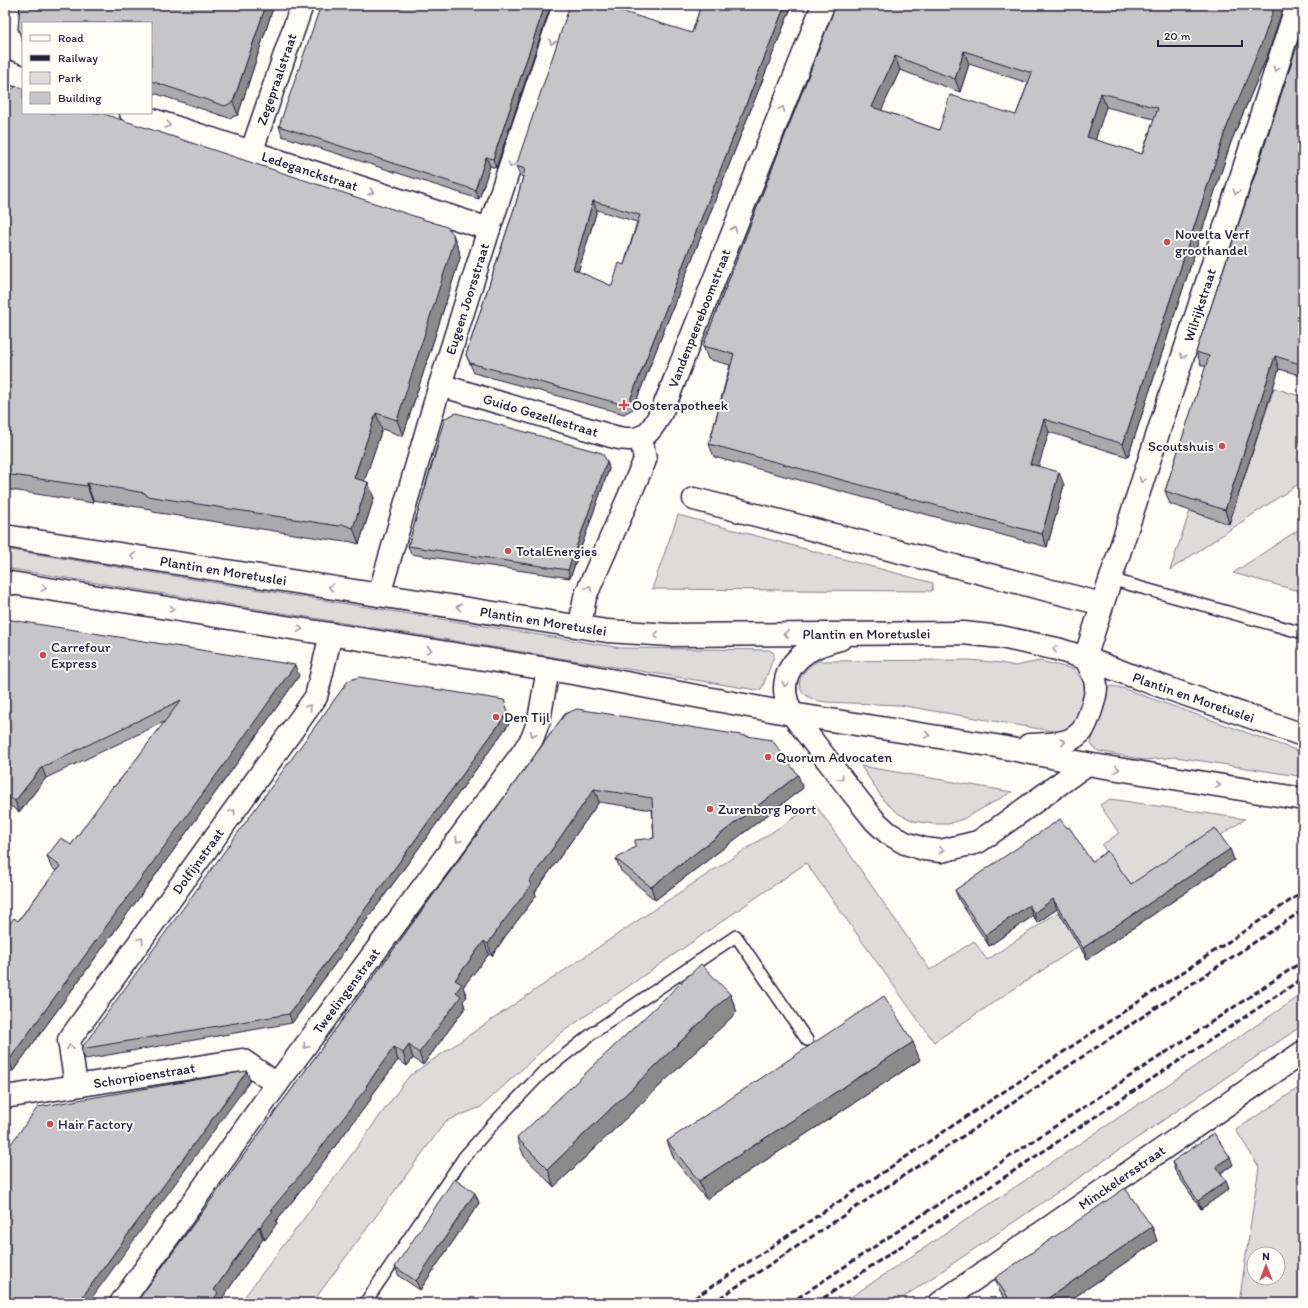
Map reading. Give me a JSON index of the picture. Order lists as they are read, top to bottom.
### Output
{
  "streets": {
    "street": [
      "Zegepraalstraat",
      "Ledeganckstraat",
      "Eugeen Joorsstraat",
      "Wilrijkstraat",
      "Vandenpeereboomstraat",
      "Guido Gezellestraat",
      "Plantin en Moretuslei",
      "Dolfijnstraat",
      "Tweelingenstraat",
      "Schorpioenstraat",
      "Minckelersstraat"
    ]
  },
  "crossings": [
    ["Zegepraalstraat", "Ledeganckstraat"],
    ["Ledeganckstraat", "Eugeen Joorsstraat"],
    ["Eugeen Joorsstraat", "Guido Gezellestraat"],
    ["Eugeen Joorsstraat", "Plantin en Moretuslei"],
    ["Vandenpeereboomstraat", "Guido Gezellestraat"],
    ["Dolfijnstraat", "Schorpioenstraat"],
    ["Tweelingenstraat", "Schorpioenstraat"]
  ],
  "one_way": [
    "Ledeganckstraat",
    "Eugeen Joorsstraat",
    "Wilrijkstraat",
    "Vandenpeereboomstraat",
    "Dolfijnstraat",
    "Tweelingenstraat"
  ],
  "places": {
    "other": [
      "Novelta Verf groothandel",
      "Scoutshuis",
      "TotalEnergies",
      "Carrefour Express",
      "Den Tijl",
      "Quorum Advocaten",
      "Zurenborg Poort",
      "Hair Factory"
    ],
    "health": ["Oosterapotheek"]
  },
  "legend": [
    "Road",
    "Railway",
    "Park",
    "Building"
  ],
  "scale_bar": "20 m",
  "north": "top"
}
